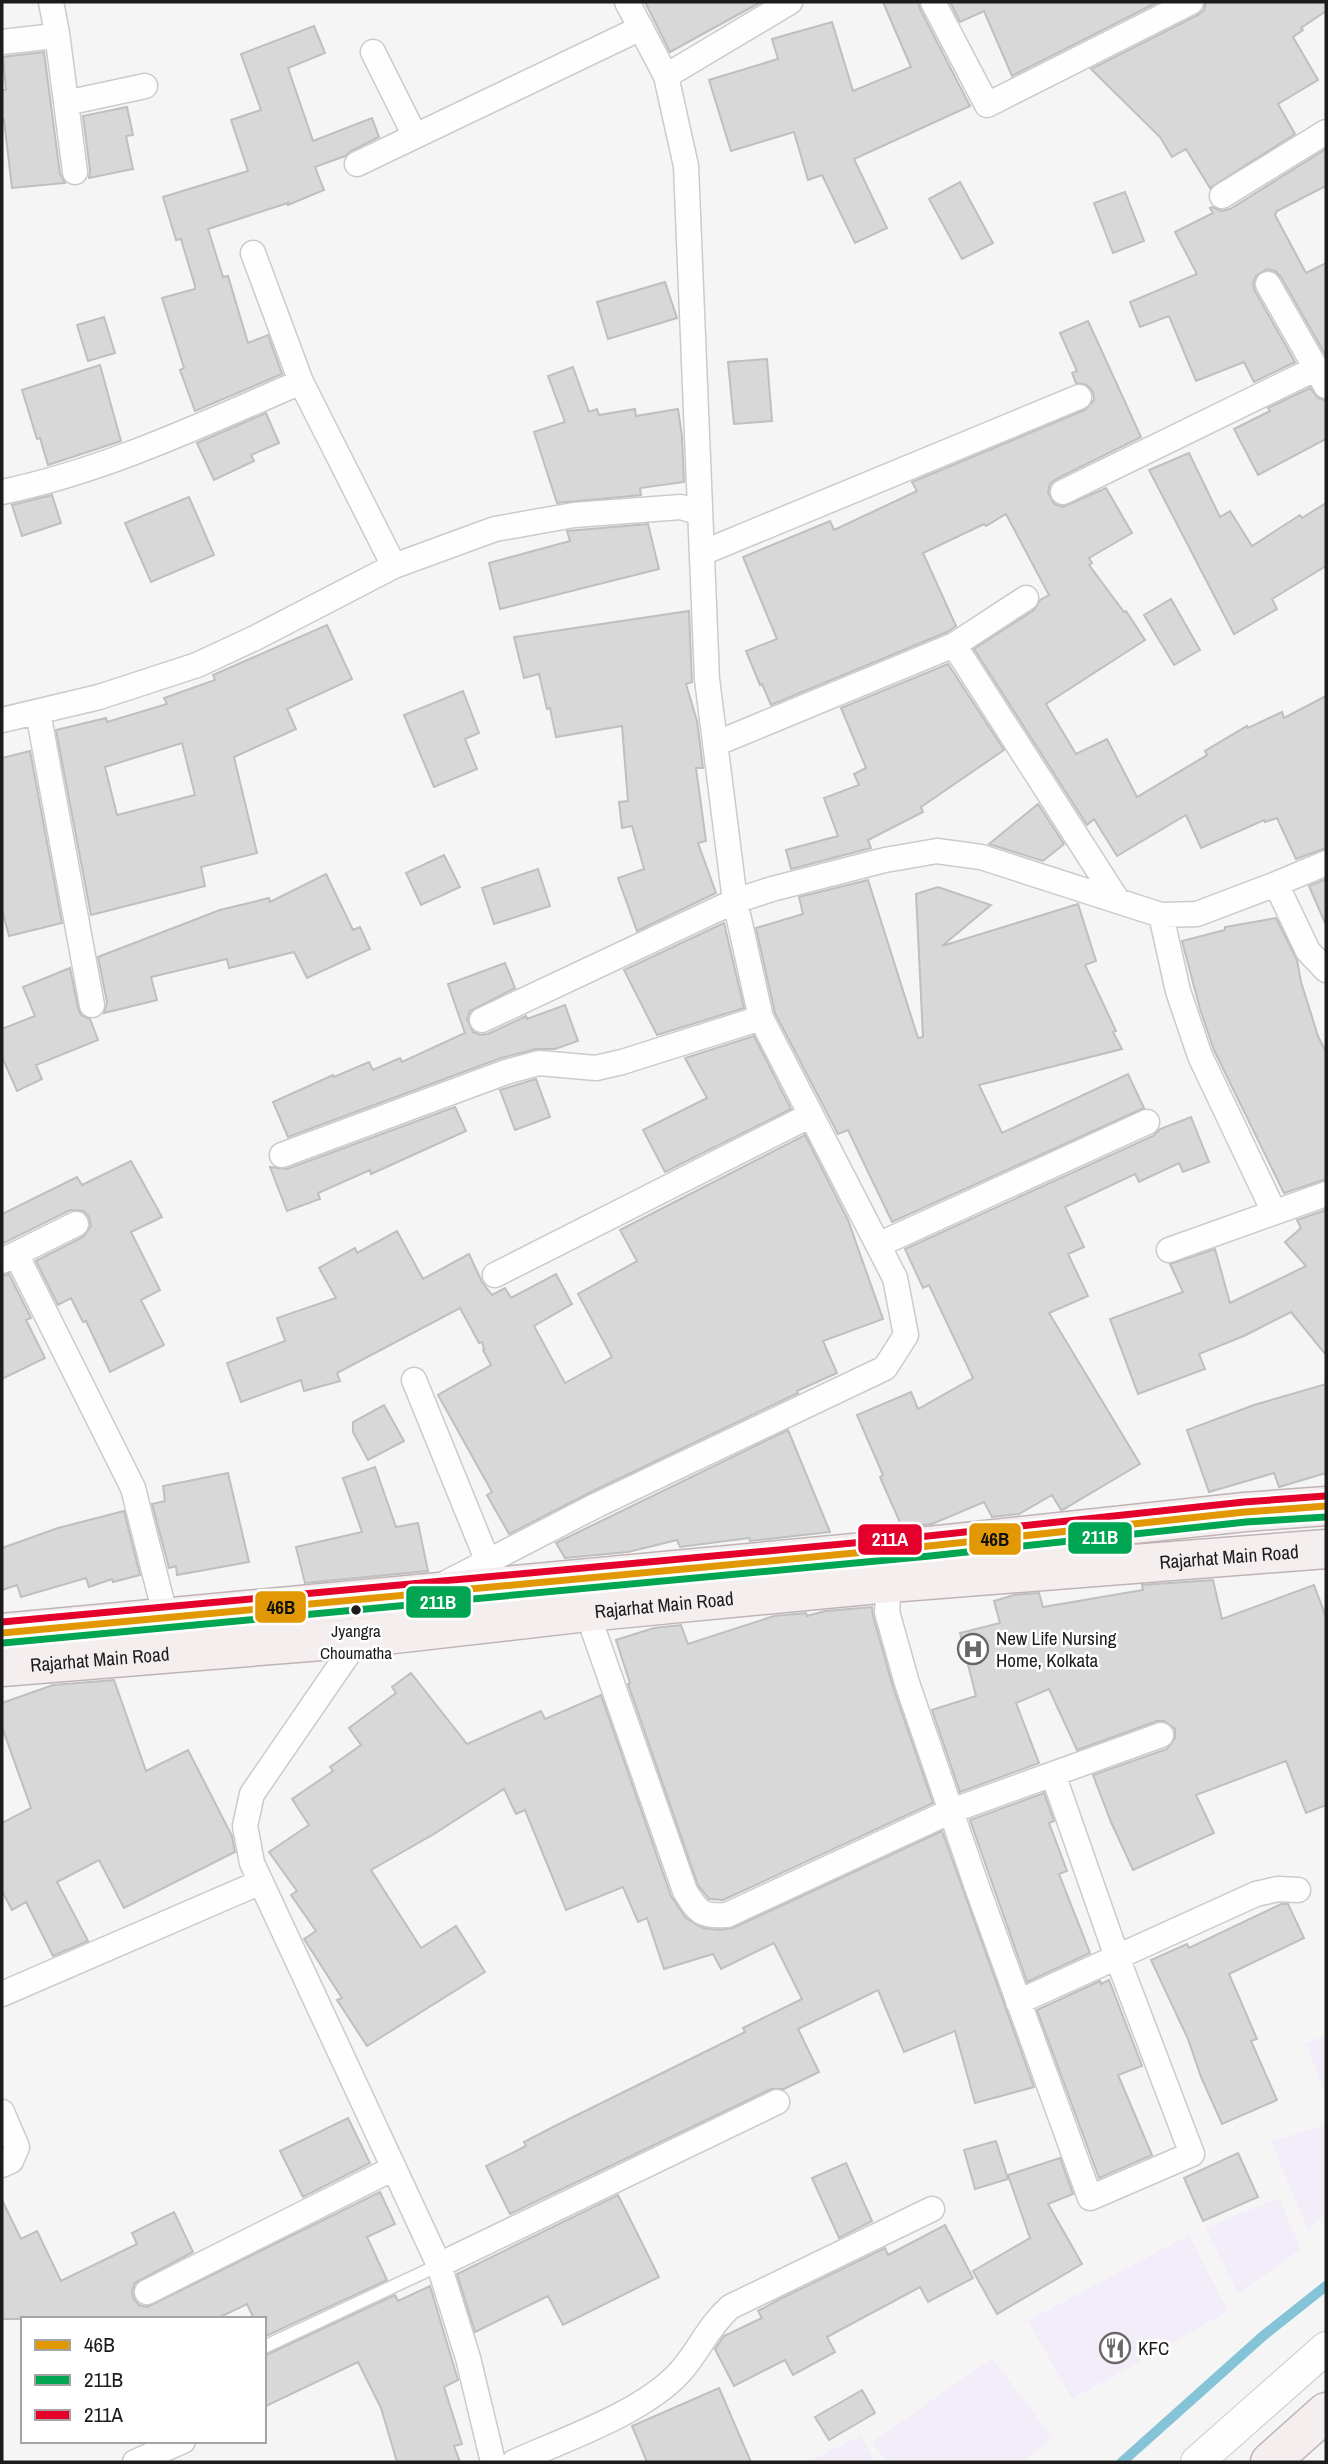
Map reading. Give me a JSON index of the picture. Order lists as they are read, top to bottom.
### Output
{
  "streets": {
    "main road": ["Rajarhat Main Road"]
  },
  "places": {
    "other": ["Jyangra Choumatha"],
    "hospital": ["New Life Nursing Home, Kolkata"],
    "restaurant": ["KFC"]
  },
  "lines": ["transit line 211A", "transit line 46B", "transit line 211B"],
  "legend": ["46B", "211B", "211A"]
}
